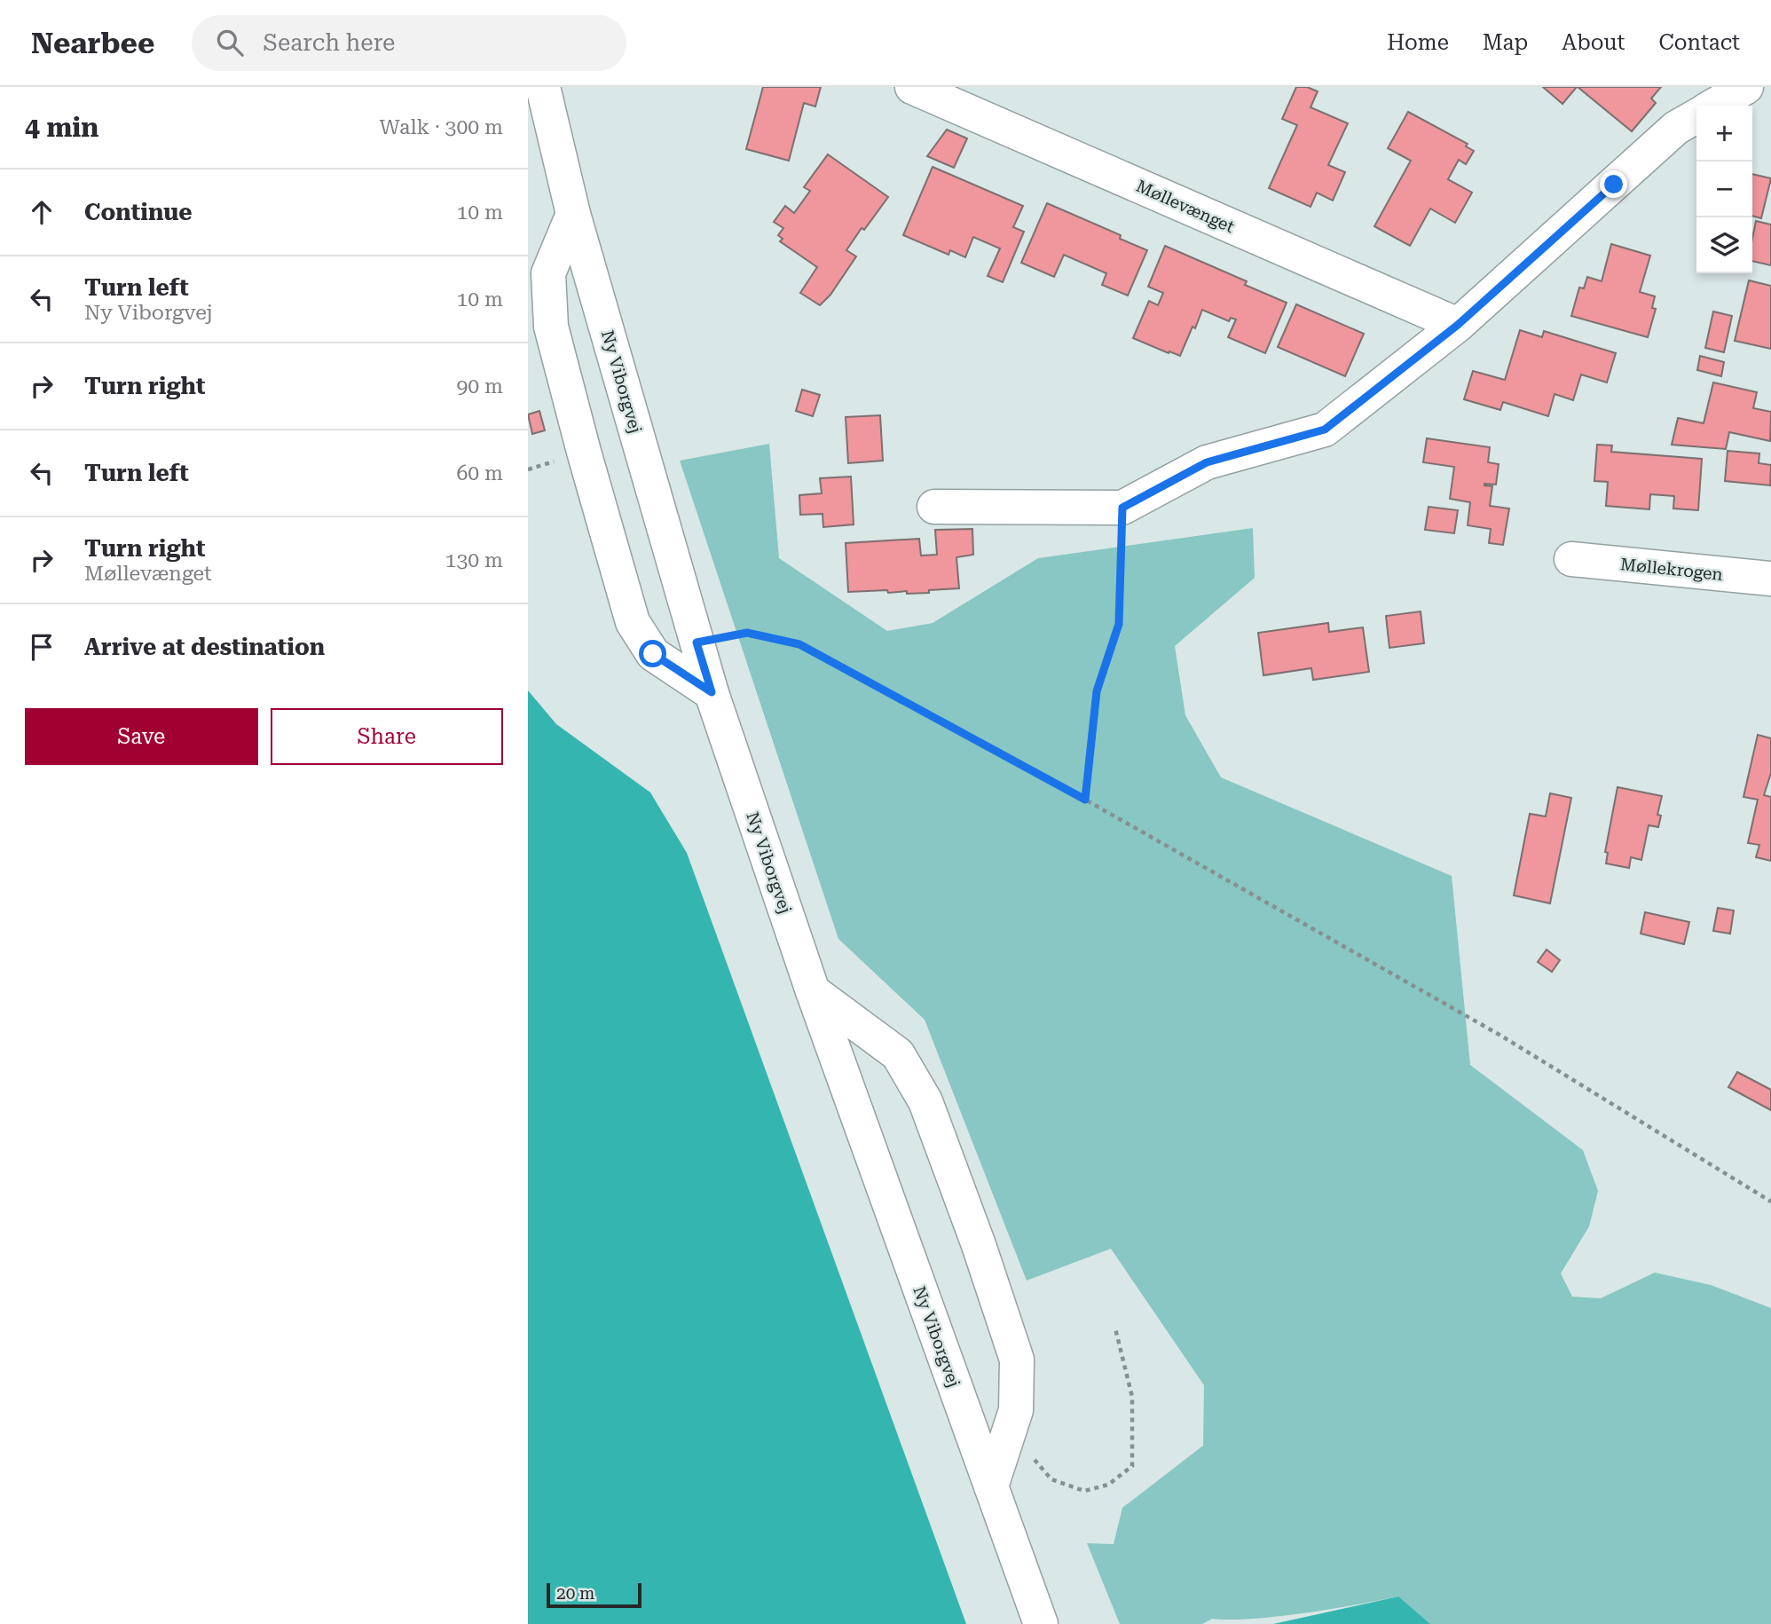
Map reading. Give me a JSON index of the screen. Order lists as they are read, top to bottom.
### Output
{
  "streets": {
    "street": ["Møllevænget", "Ny Viborgvej", "Møllekrogen"]
  },
  "scale_bar": "20 m",
  "page": {
    "header": "Nearbee",
    "search": "Search here",
    "nav": [
      "Home",
      "Map",
      "About",
      "Contact"
    ],
    "heading": ["4 min", "Walk · 300 m"],
    "map_buttons": ["+", "−"],
    "list": [
      ["Continue", "10 m"],
      ["Turn left", "Ny Viborgvej", "10 m"],
      ["Turn right", "90 m"],
      ["Turn left", "60 m"],
      ["Turn right", "Møllevænget", "130 m"],
      "Arrive at destination"
    ],
    "buttons": ["Save", "Share"],
    "scale": "20 m"
  }
}
